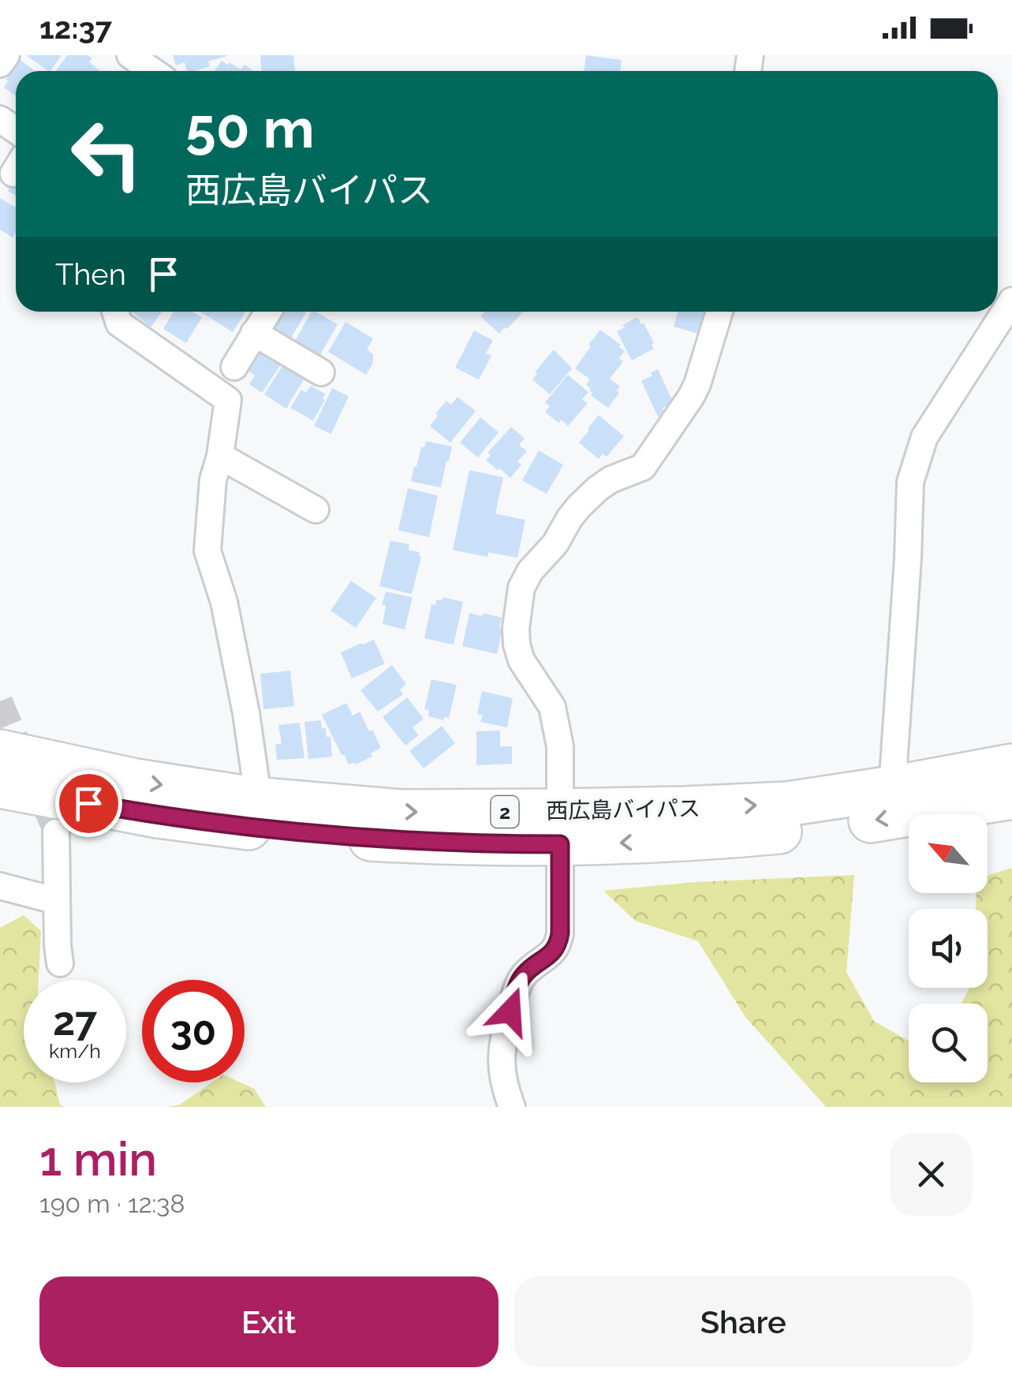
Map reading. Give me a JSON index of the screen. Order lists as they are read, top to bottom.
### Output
{
  "streets": {
    "highway": ["西広島バイパス", "2"]
  },
  "north": "top left",
  "page": {
    "status": "12:37",
    "turn": ["50 m", "西広島バイパス"],
    "then": "Then",
    "speed": "27 km/h",
    "limit": "30",
    "heading": ["1 min", "190 m · 12:38"],
    "buttons": ["Exit", "Share"]
  }
}
